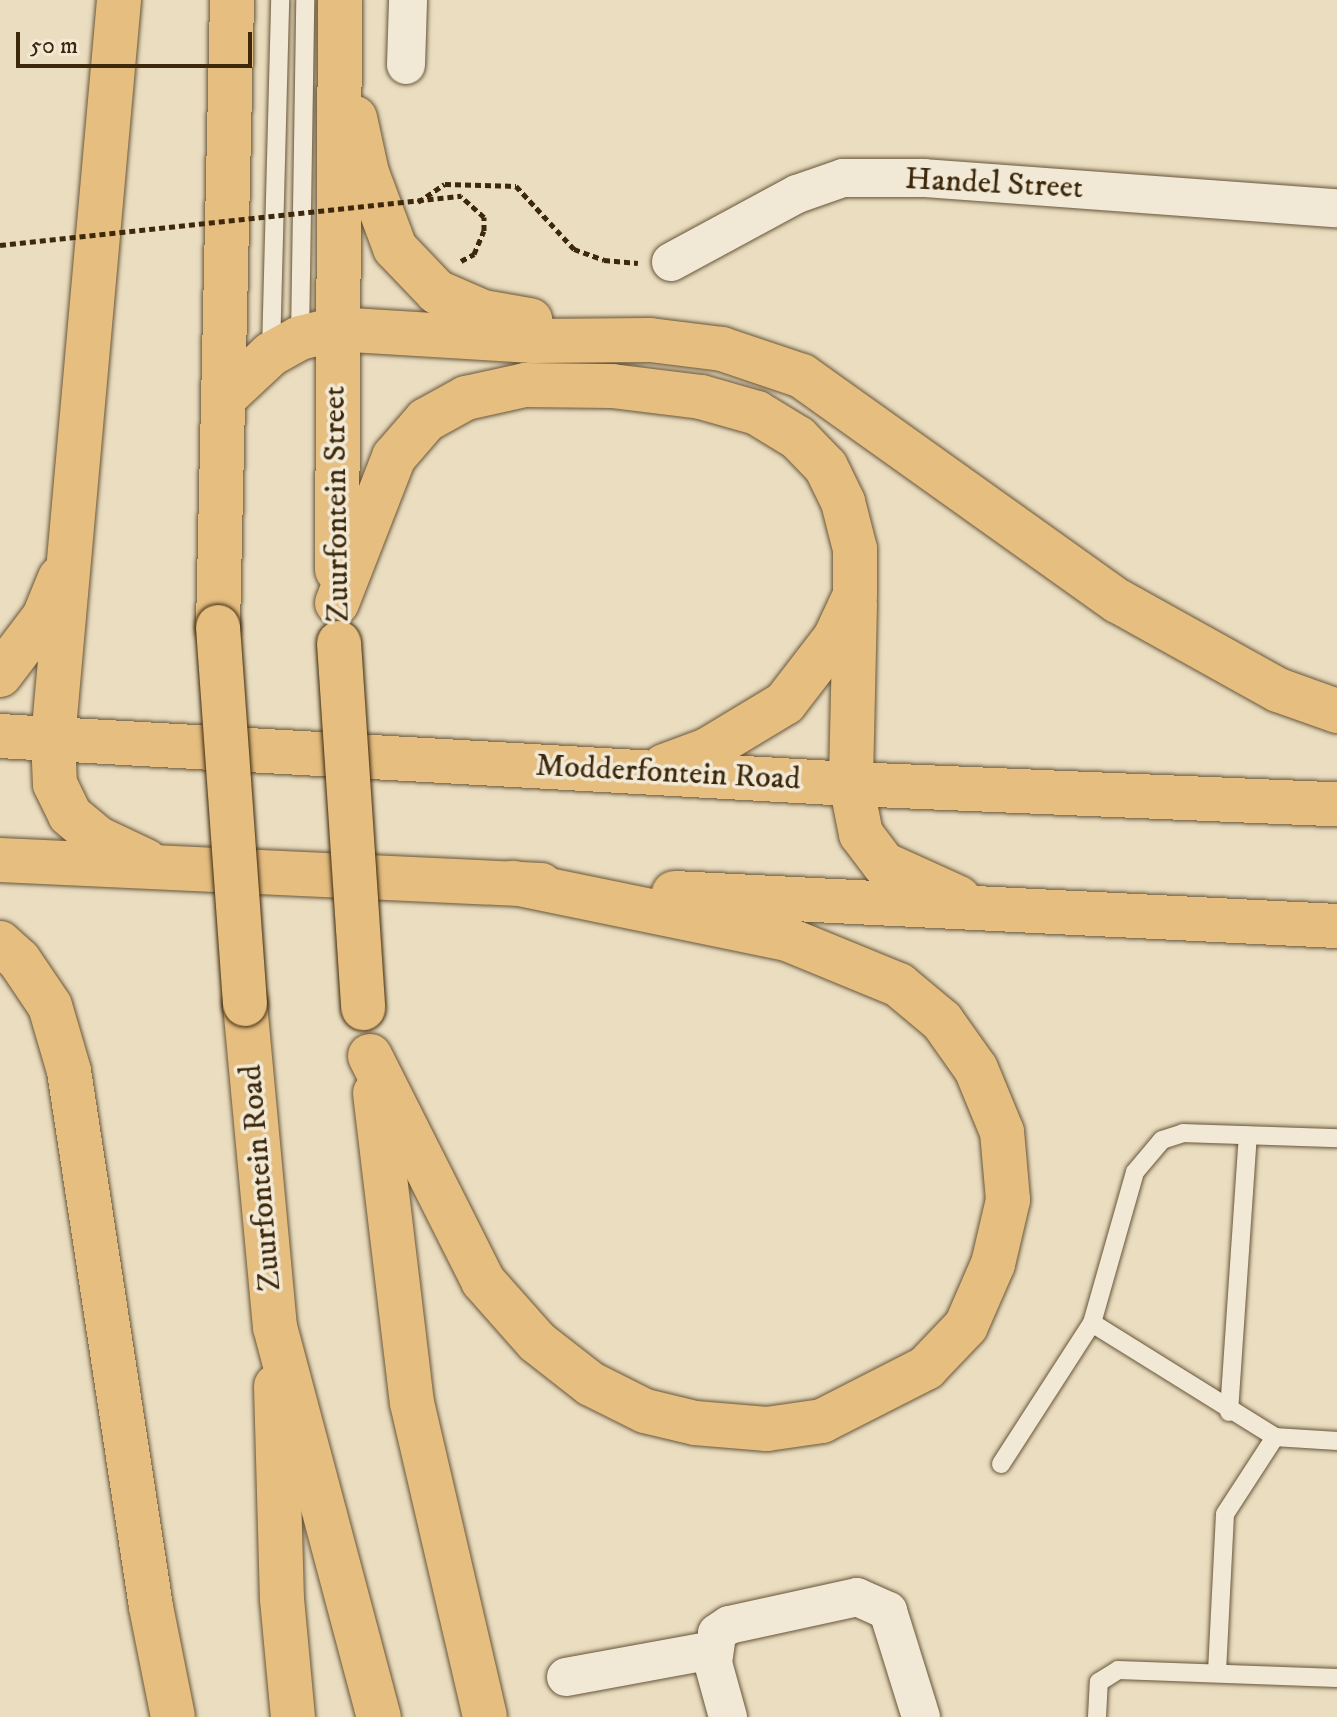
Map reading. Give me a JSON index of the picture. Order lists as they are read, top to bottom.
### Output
{
  "streets": {
    "main road": ["Zuurfontein Street", "Modderfontein Road", "Zuurfontein Road"],
    "street": ["Handel Street"]
  },
  "scale_bar": "50 m"
}
